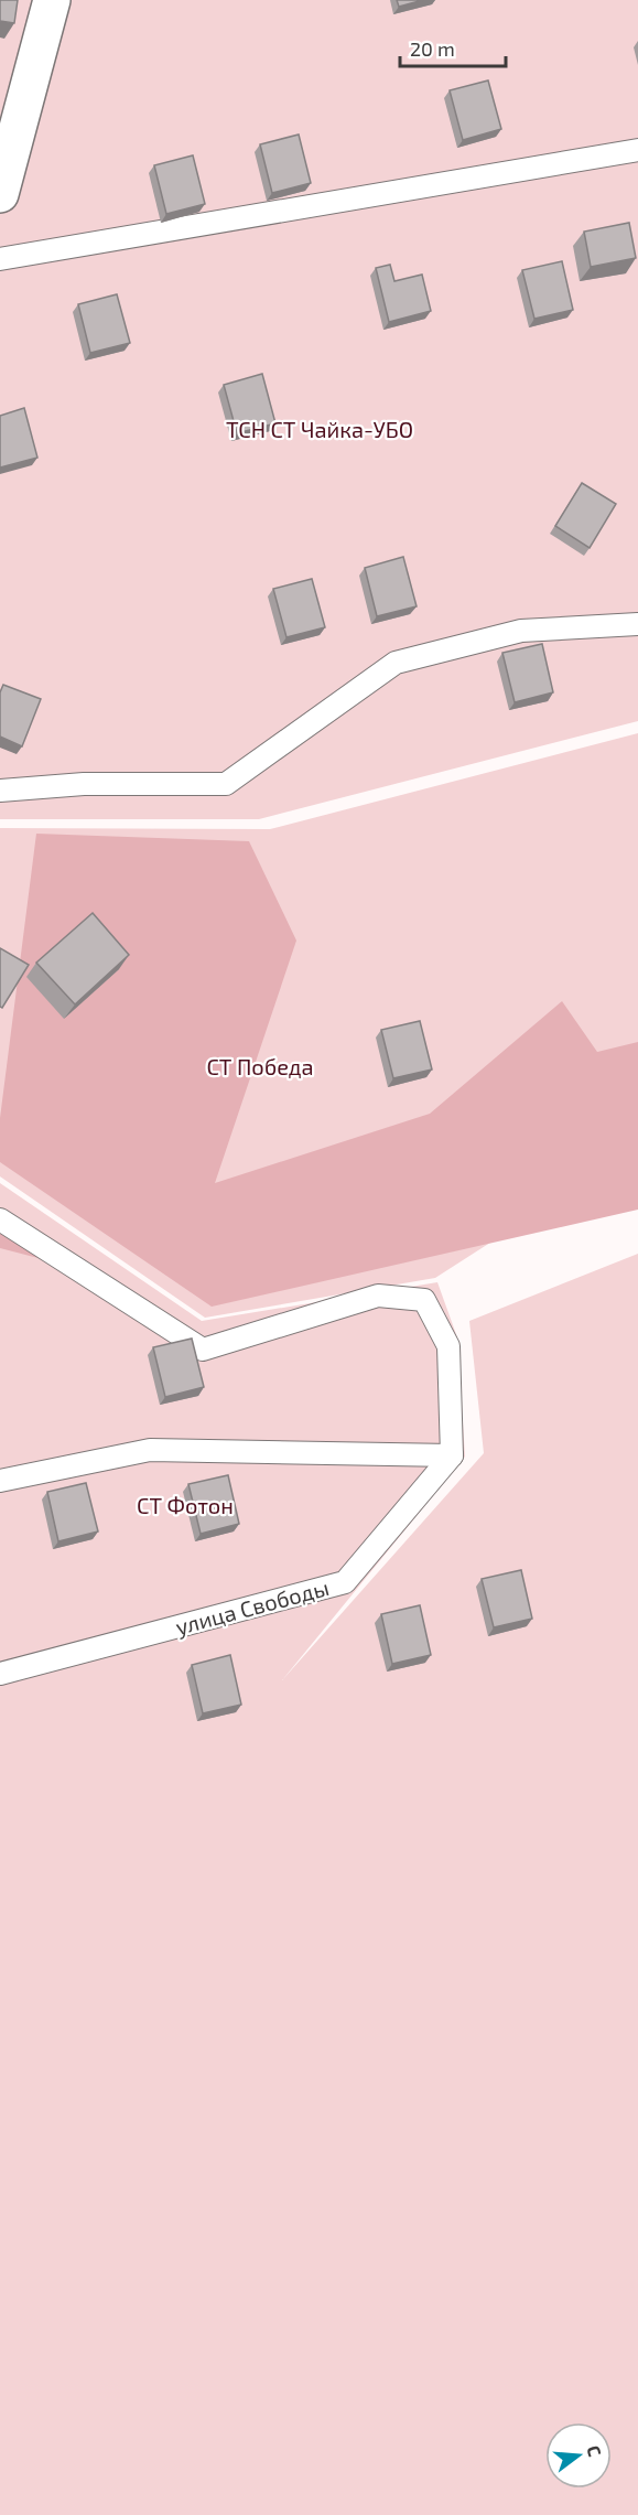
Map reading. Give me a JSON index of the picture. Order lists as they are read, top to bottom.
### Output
{
  "streets": {
    "lane": ["улица Свободы"]
  },
  "parks": ["ТСН СТ Чайка-УБО", "СТ Победа", "СТ Фотон"],
  "scale_bar": "20 m",
  "north": "right"
}
